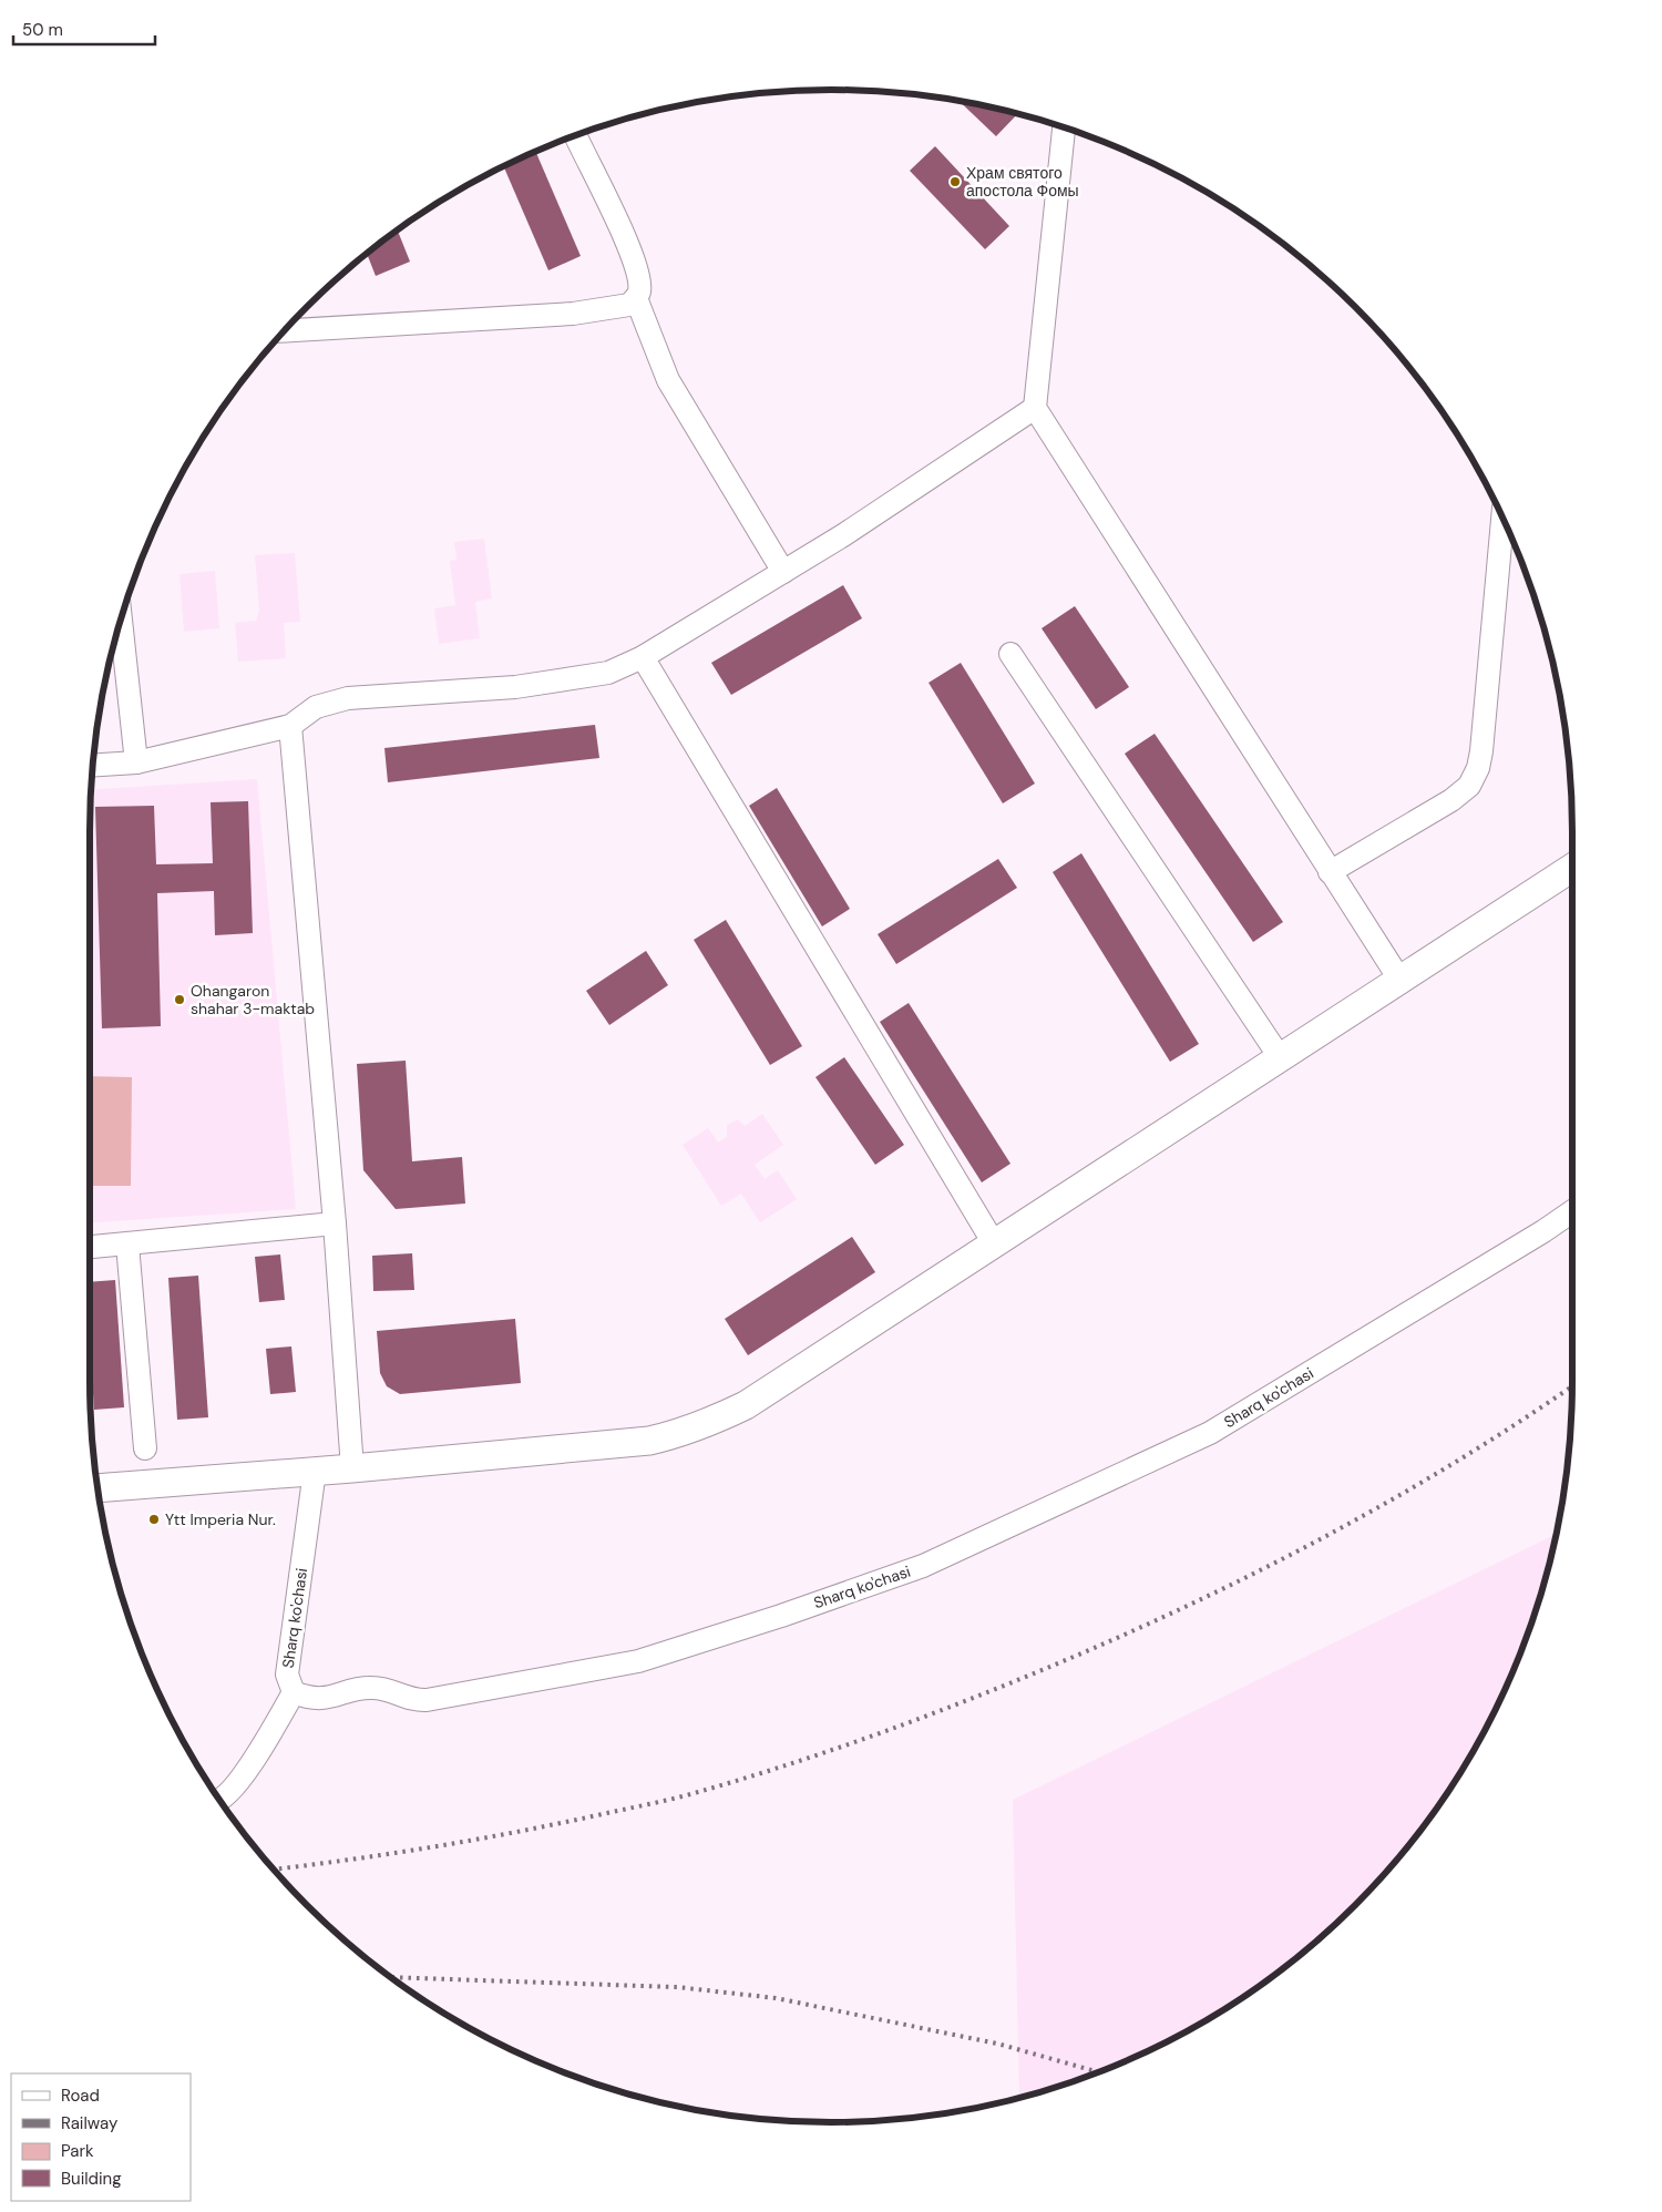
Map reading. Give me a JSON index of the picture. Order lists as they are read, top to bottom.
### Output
{
  "streets": {
    "street": ["Sharq ko'chasi"]
  },
  "places": ["Храм святого апостола Фомы", "Ohangaron shahar 3-maktab", "Ytt Imperia Nur."],
  "legend": [
    "Road",
    "Railway",
    "Park",
    "Building"
  ],
  "scale_bar": "50 m"
}
